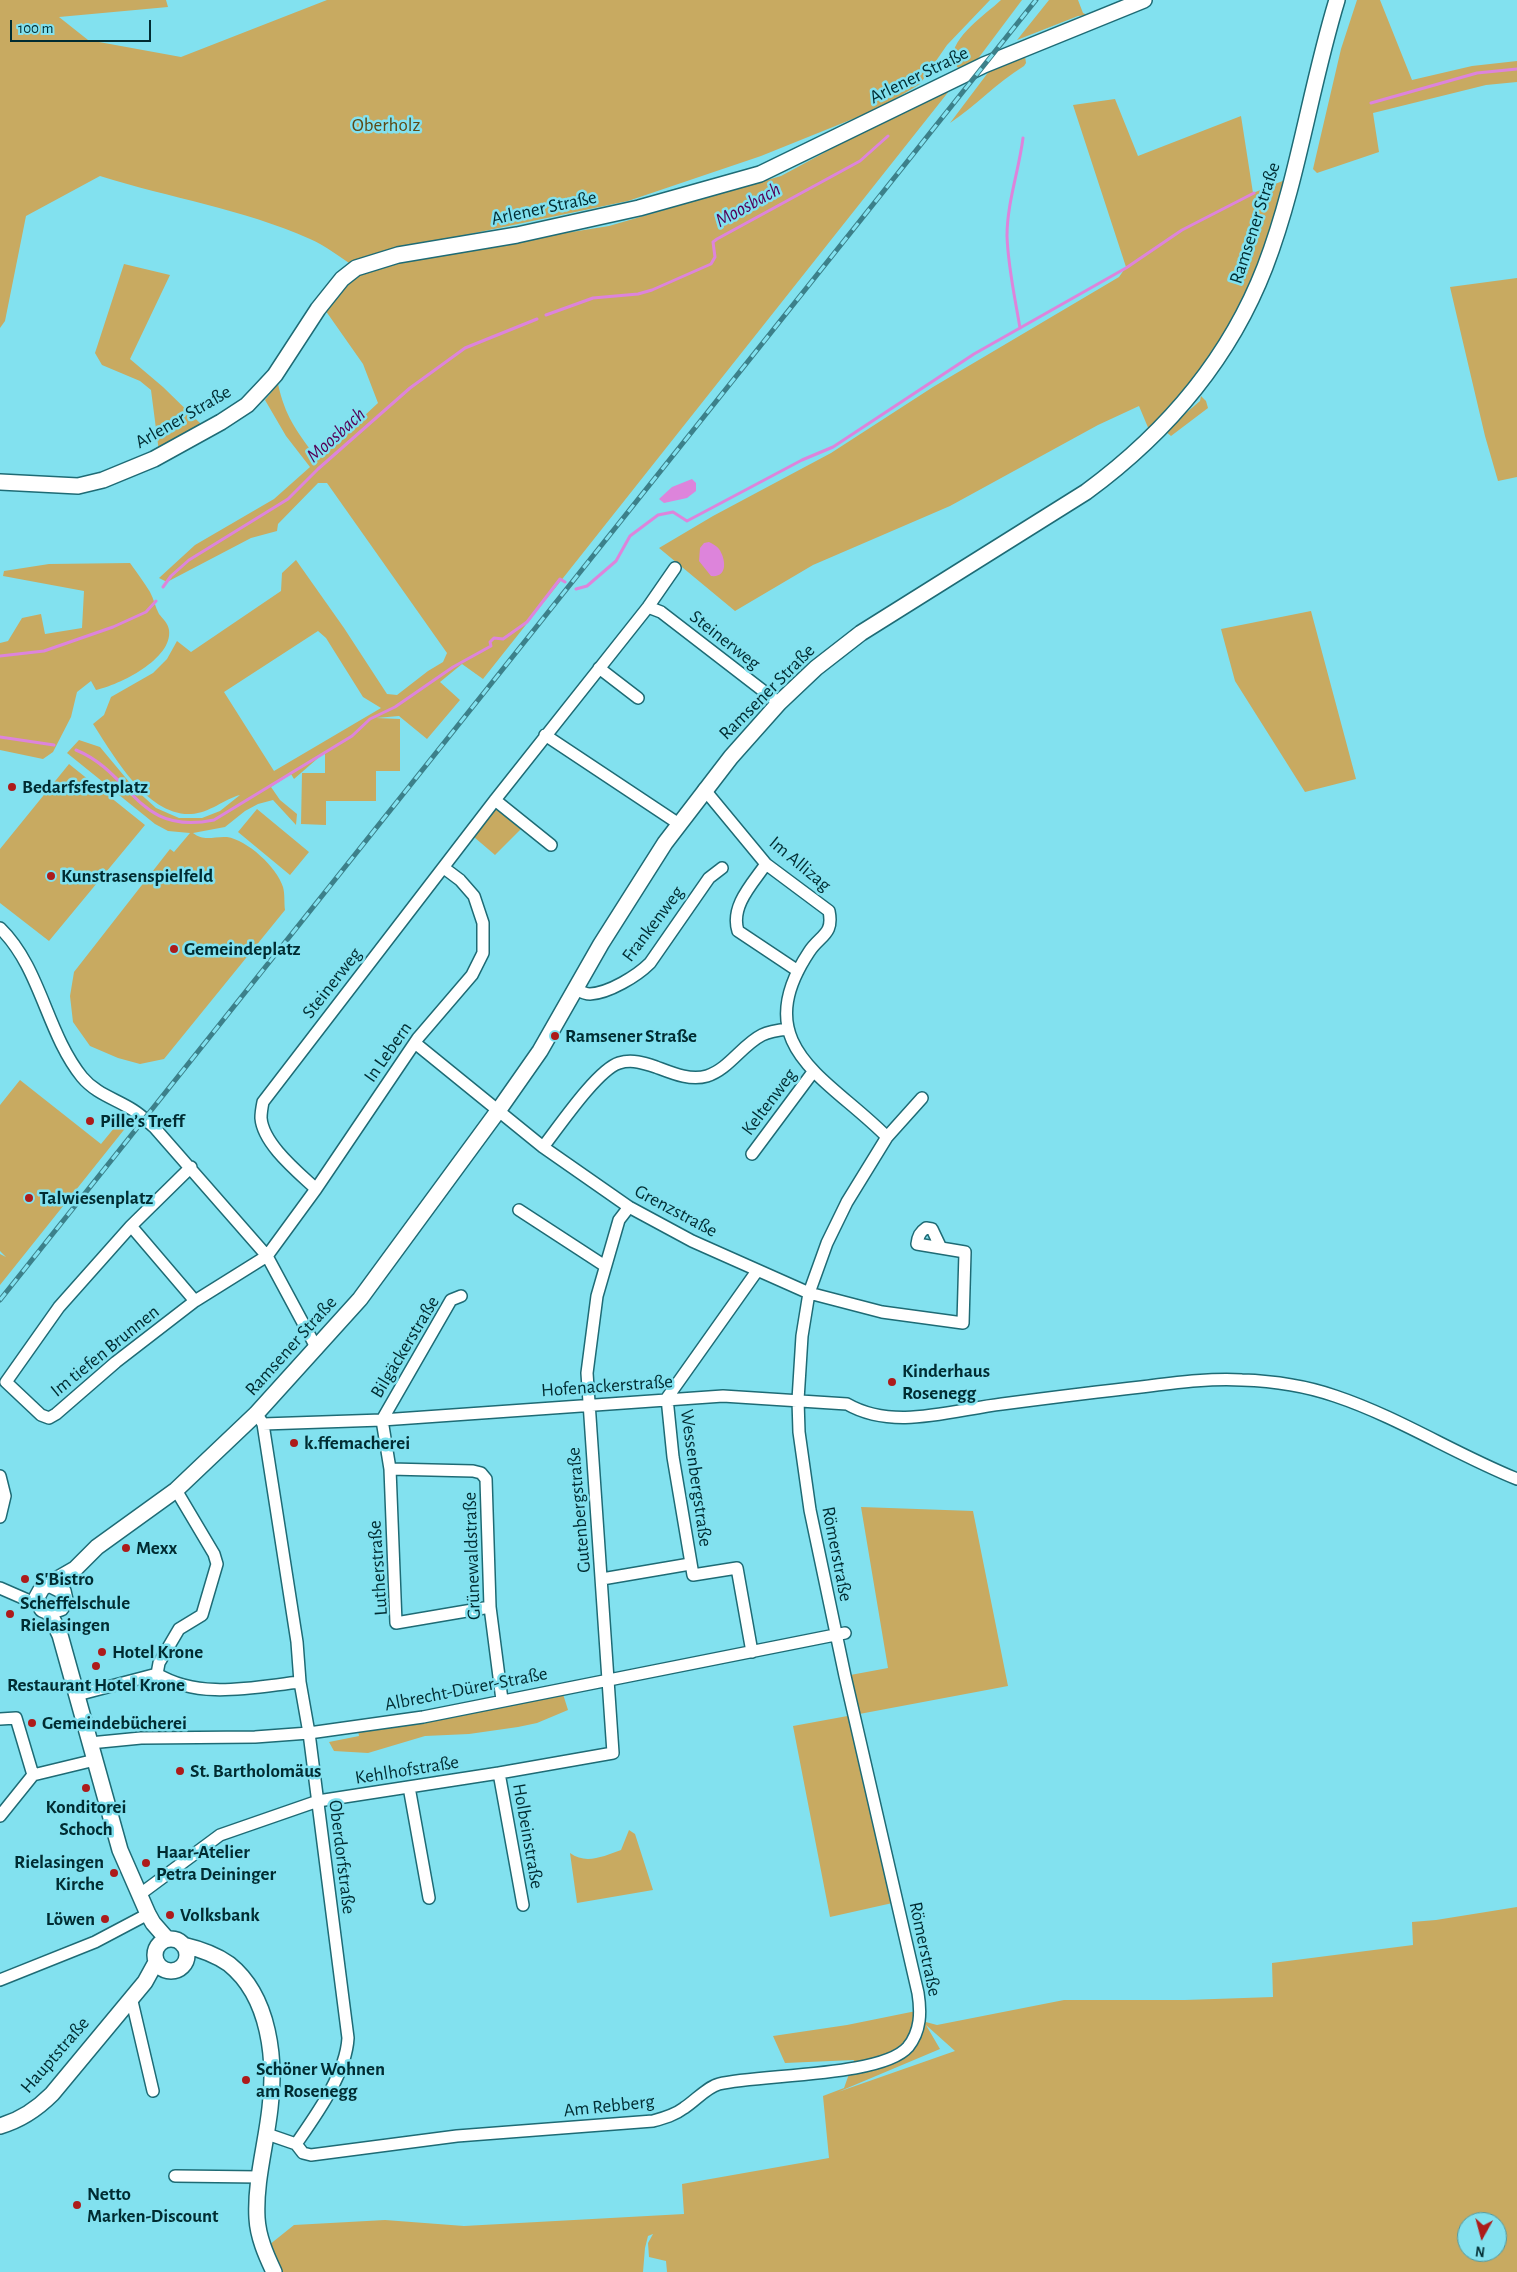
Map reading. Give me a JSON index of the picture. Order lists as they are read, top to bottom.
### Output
{
  "streets": {
    "main road": ["Arlener Straße", "Ramsener Straße", "Hauptstraße"],
    "street": [
      "Steinerweg",
      "Im Allizag",
      "Frankenweg",
      "In Lebern",
      "Keltenweg",
      "Grenzstraße",
      "Bilgäckerstraße",
      "Im tiefen Brunnen",
      "Hofenackerstraße",
      "Wessenbergstraße",
      "Gutenbergstraße",
      "Römerstraße",
      "Grünewaldstraße",
      "Lutherstraße",
      "Albrecht-Dürer-Straße",
      "Kehlhofstraße",
      "Holbeinstraße",
      "Oberdorfstraße",
      "Am Rebberg"
    ]
  },
  "crossings": [
    ["Ramsener Straße", "Steinerweg"],
    ["Ramsener Straße", "Im Allizag"],
    ["Ramsener Straße", "Frankenweg"],
    ["Ramsener Straße", "Grenzstraße"],
    ["Ramsener Straße", "Hofenackerstraße"],
    ["Ramsener Straße", "Oberdorfstraße"],
    ["Steinerweg", "In Lebern"],
    ["Im Allizag", "Keltenweg"],
    ["Im Allizag", "Römerstraße"],
    ["In Lebern", "Grenzstraße"],
    ["In Lebern", "Im tiefen Brunnen"],
    ["Grenzstraße", "Gutenbergstraße"],
    ["Grenzstraße", "Römerstraße"],
    ["Bilgäckerstraße", "Hofenackerstraße"],
    ["Bilgäckerstraße", "Lutherstraße"],
    ["Hofenackerstraße", "Wessenbergstraße"],
    ["Hofenackerstraße", "Gutenbergstraße"],
    ["Hofenackerstraße", "Römerstraße"],
    ["Hofenackerstraße", "Lutherstraße"],
    ["Hofenackerstraße", "Oberdorfstraße"],
    ["Wessenbergstraße", "Gutenbergstraße"],
    ["Gutenbergstraße", "Albrecht-Dürer-Straße"],
    ["Gutenbergstraße", "Kehlhofstraße"],
    ["Römerstraße", "Albrecht-Dürer-Straße"],
    ["Römerstraße", "Am Rebberg"],
    ["Grünewaldstraße", "Lutherstraße"],
    ["Grünewaldstraße", "Albrecht-Dürer-Straße"],
    ["Albrecht-Dürer-Straße", "Oberdorfstraße"],
    ["Kehlhofstraße", "Holbeinstraße"],
    ["Kehlhofstraße", "Oberdorfstraße"],
    ["Oberdorfstraße", "Am Rebberg"]
  ],
  "water": ["Moosbach"],
  "parks": ["Oberholz"],
  "places": [
    "Bedarfsfestplatz",
    "Kunstrasenspielfeld",
    "Gemeindeplatz",
    "Ramsener Straße",
    "Pille’s Treff",
    "Talwiesenplatz",
    "Kinderhaus Rosenegg",
    "k.ffemacherei",
    "Mexx",
    "S'Bistro",
    "Scheffelschule Rielasingen",
    "Hotel Krone",
    "Restaurant Hotel Krone",
    "Gemeindebücherei",
    "St. Bartholomäus",
    "Konditorei Schoch",
    "Haar-Atelier Petra Deininger",
    "Rielasingen Kirche",
    "Volksbank",
    "Löwen",
    "Schöner Wohnen am Rosenegg",
    "Netto Marken-Discount"
  ],
  "scale_bar": "100 m",
  "north": "bottom"
}
